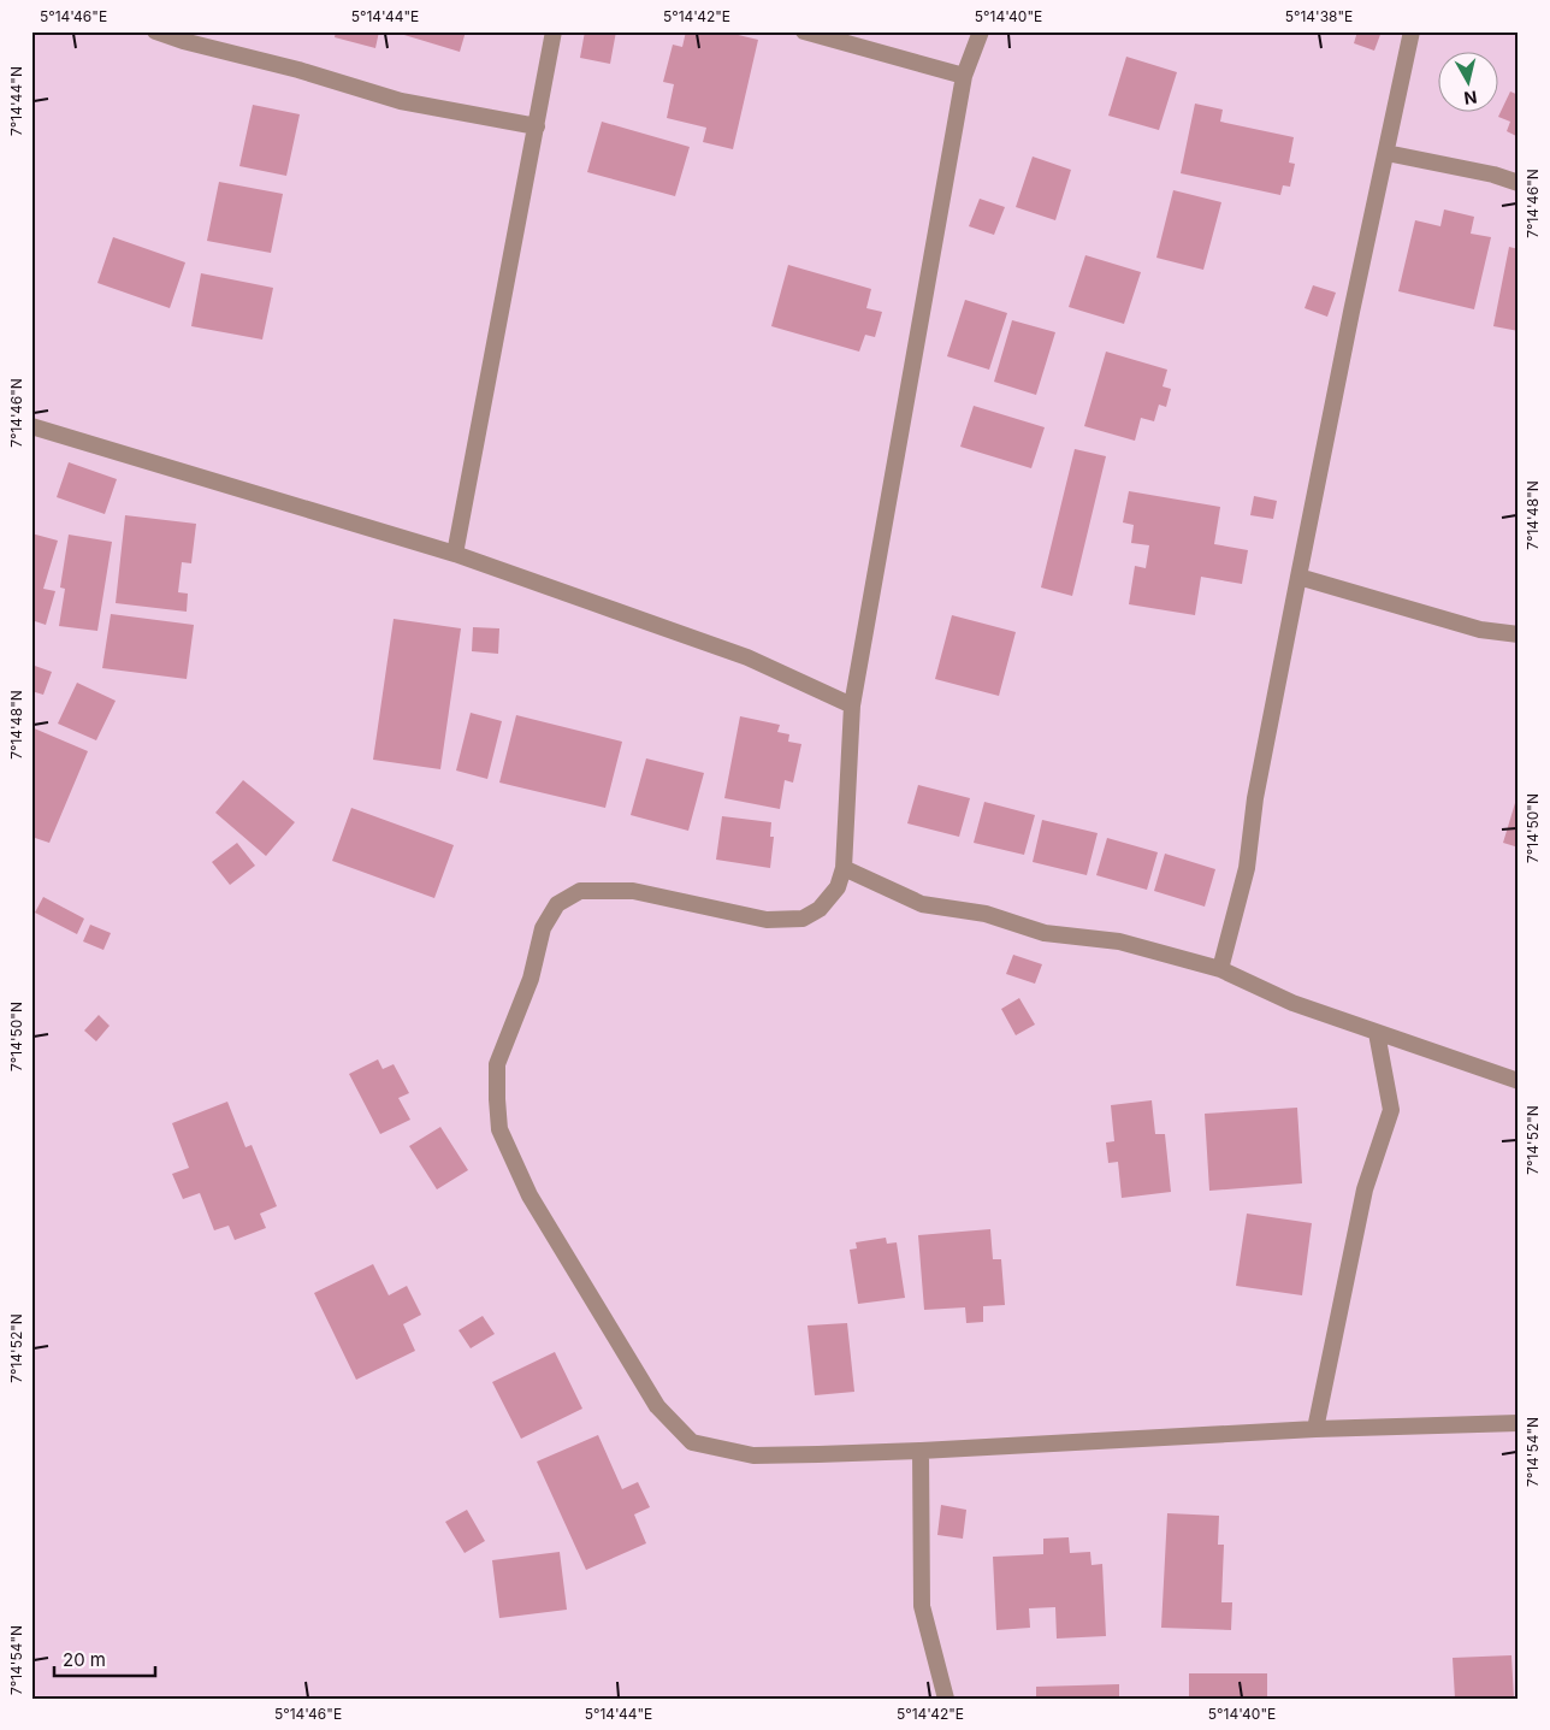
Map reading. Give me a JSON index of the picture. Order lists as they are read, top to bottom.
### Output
{
  "scale_bar": "20 m",
  "north": "bottom",
  "coordinates": [
    "5°14'46\"E",
    "5°14'44\"E",
    "5°14'42\"E",
    "5°14'40\"E",
    "5°14'38\"E",
    "7°14'44\"N",
    "7°14'46\"N",
    "7°14'48\"N",
    "7°14'50\"N",
    "7°14'52\"N",
    "7°14'54\"N"
  ]
}
